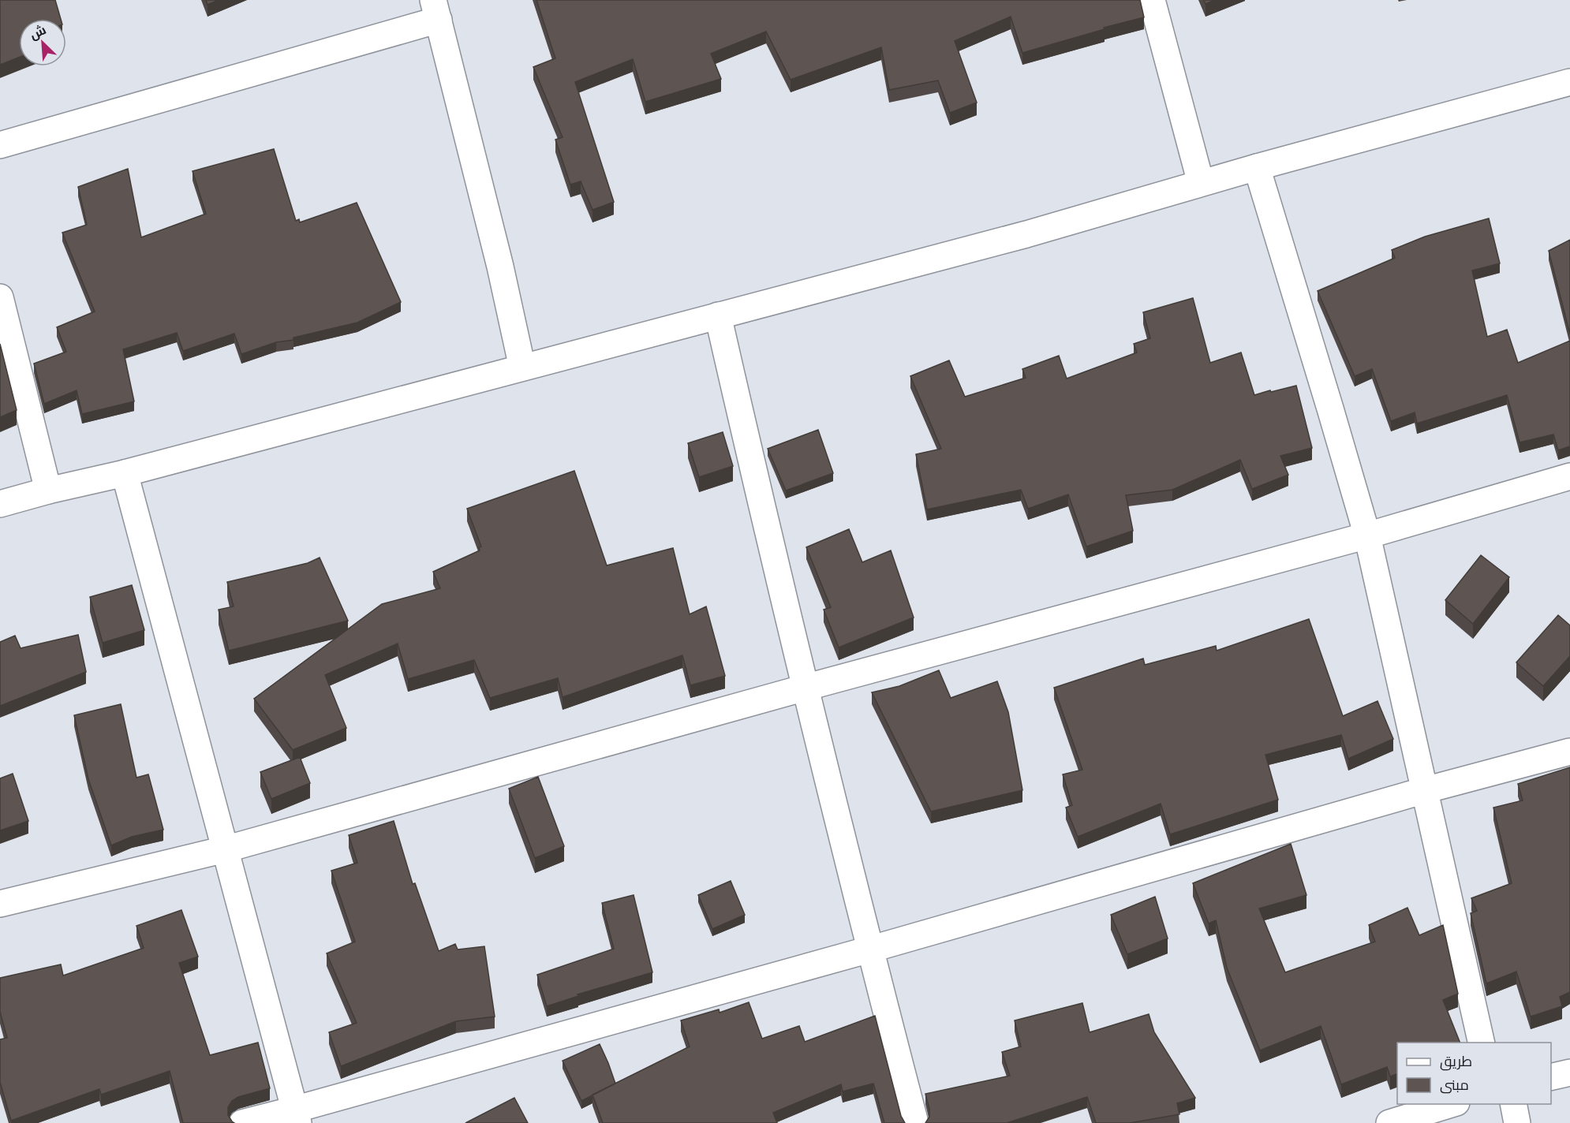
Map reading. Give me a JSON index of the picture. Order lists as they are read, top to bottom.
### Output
{
  "legend": ["طريق", "مبنى"],
  "north": "top left"
}
